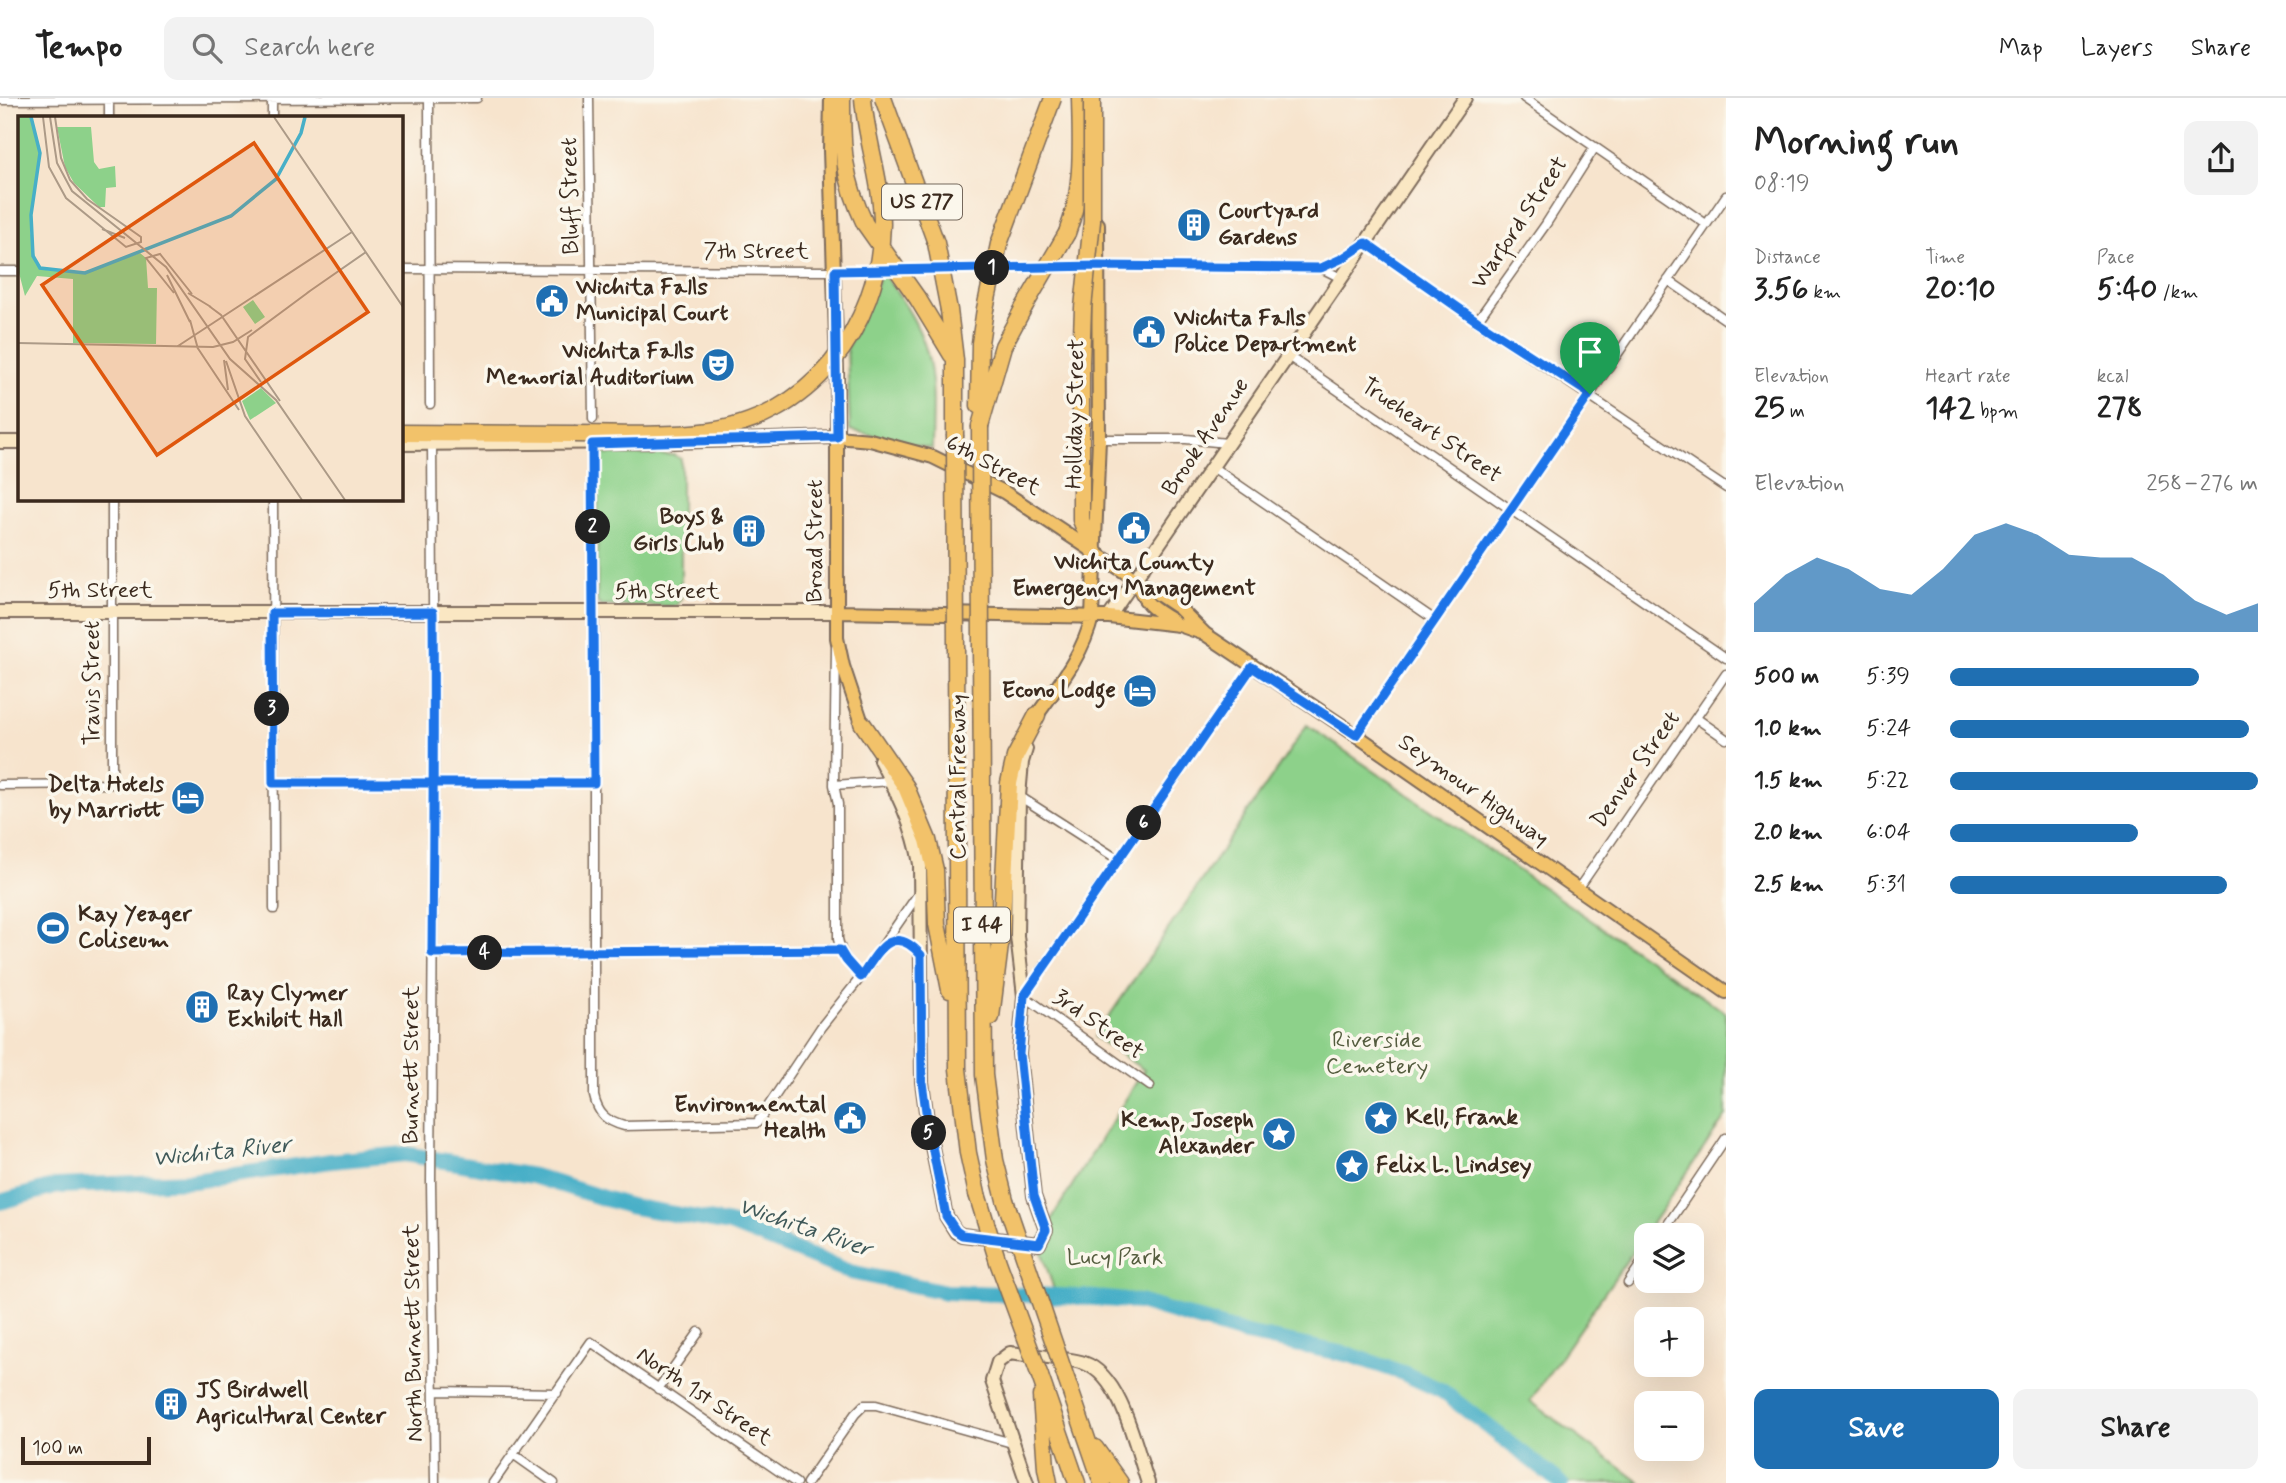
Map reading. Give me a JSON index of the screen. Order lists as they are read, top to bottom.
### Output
{
  "streets": {
    "highway": ["US 277", "Central Freeway", "I 44"],
    "main road": [
      "Holliday Street",
      "Brook Avenue",
      "6th Street",
      "Broad Street",
      "5th Street",
      "Seymour Highway"
    ],
    "street": [
      "Bluff Street",
      "Warford Street",
      "7th Street",
      "Trueheart Street",
      "Travis Street",
      "Denver Street",
      "3rd Street",
      "Burnett Street",
      "North Burnett Street",
      "North 1st Street"
    ]
  },
  "crossings": [
    ["Bluff Street", "7th Street"],
    ["7th Street", "Holliday Street"],
    ["7th Street", "Brook Avenue"],
    ["7th Street", "Broad Street"],
    ["Holliday Street", "Brook Avenue"],
    ["Holliday Street", "6th Street"],
    ["Holliday Street", "5th Street"],
    ["Holliday Street", "Central Freeway"],
    ["Holliday Street", "Seymour Highway"],
    ["Trueheart Street", "Brook Avenue"],
    ["Brook Avenue", "5th Street"],
    ["Brook Avenue", "Seymour Highway"],
    ["6th Street", "Broad Street"],
    ["6th Street", "Seymour Highway"],
    ["6th Street", "Burnett Street"],
    ["Broad Street", "5th Street"],
    ["5th Street", "Travis Street"],
    ["5th Street", "Seymour Highway"],
    ["5th Street", "Burnett Street"],
    ["Denver Street", "Seymour Highway"],
    ["Central Freeway", "3rd Street"],
    ["Burnett Street", "North Burnett Street"]
  ],
  "water": ["Wichita River"],
  "parks": ["Riverside Cemetery", "Lucy Park"],
  "places": {
    "building": [
      "Courtyard Gardens",
      "Boys & Girls Club",
      "Ray Clymer Exhibit Hall",
      "JS Birdwell Agricultural Center"
    ],
    "public building": [
      "Wichita Falls Municipal Court",
      "Wichita Falls Police Department",
      "Wichita County Emergency Management",
      "Environmental Health"
    ],
    "theatre": ["Wichita Falls Memorial Auditorium"],
    "hotel": ["Econo Lodge", "Delta Hotels by Marriott"],
    "sports": ["Kay Yeager Coliseum"],
    "place": ["Kell, Frank", "Kemp, Joseph Alexander", "Felix L. Lindsey"]
  },
  "scale_bar": "100 m",
  "page": {
    "header": "Tempo",
    "search": "Search here",
    "nav": ["Map", "Layers", "Share"],
    "heading": ["Morning run", "08:19"],
    "stats": [
      ["Distance", "3.56 km"],
      ["Time", "20:10"],
      ["Pace", "5:40 /km"],
      ["Elevation", "25 m"],
      ["Heart rate", "142 bpm"],
      ["kcal", "278"]
    ],
    "pins": [
      "1",
      "2",
      "3",
      "6",
      "4",
      "5"
    ],
    "chart": ["Elevation", "258–276 m"],
    "list": [
      {
        "name": "500 m",
        "note": "5:39"
      },
      {
        "name": "1.0 km",
        "note": "5:24"
      },
      {
        "name": "1.5 km",
        "note": "5:22"
      },
      {
        "name": "2.0 km",
        "note": "6:04"
      },
      {
        "name": "2.5 km",
        "note": "5:31"
      }
    ],
    "map_buttons": ["+", "−"],
    "buttons": ["Save", "Share"],
    "scale": "100 m"
  }
}
